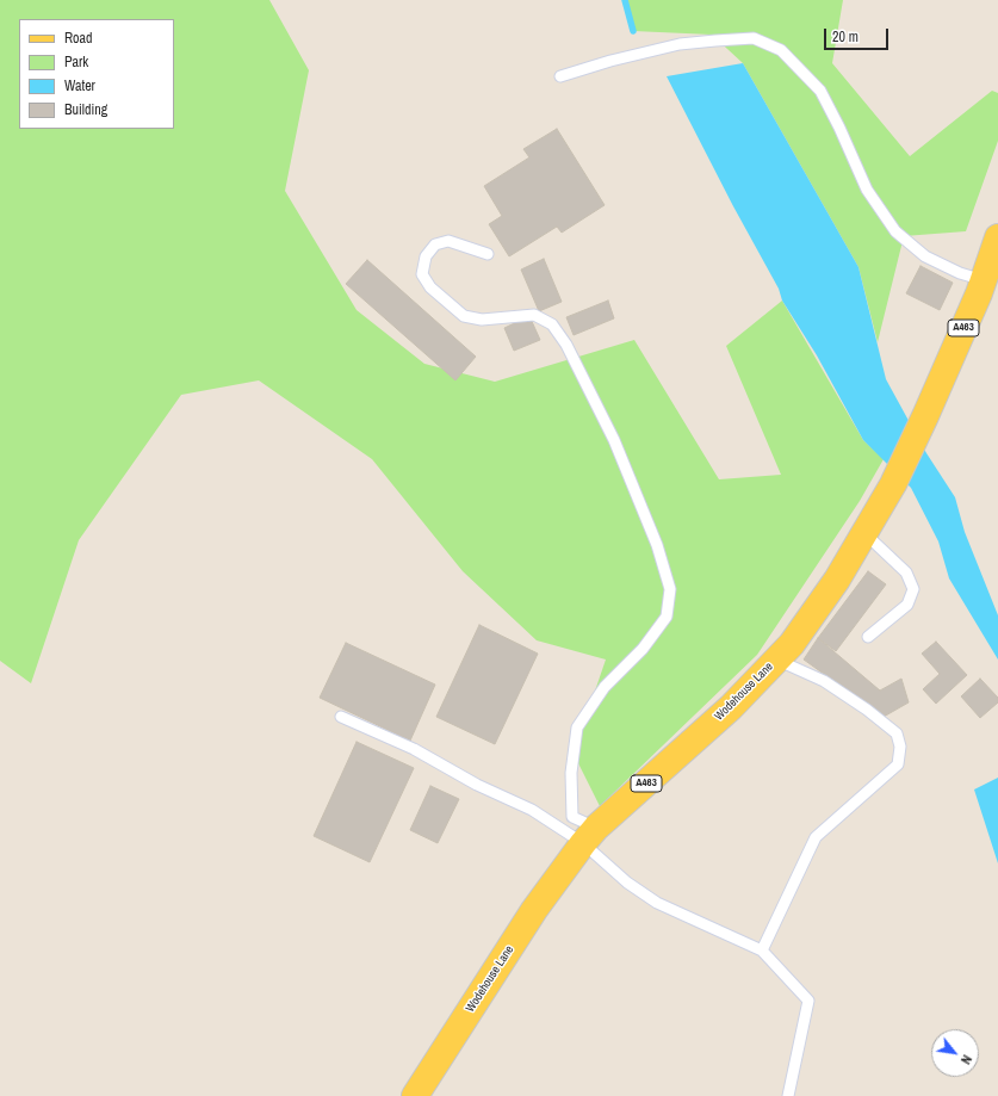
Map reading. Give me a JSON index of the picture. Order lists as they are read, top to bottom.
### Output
{
  "streets": {
    "main road": ["A463", "Wodehouse Lane"]
  },
  "legend": [
    "Road",
    "Park",
    "Water",
    "Building"
  ],
  "scale_bar": "20 m",
  "north": "bottom right"
}
